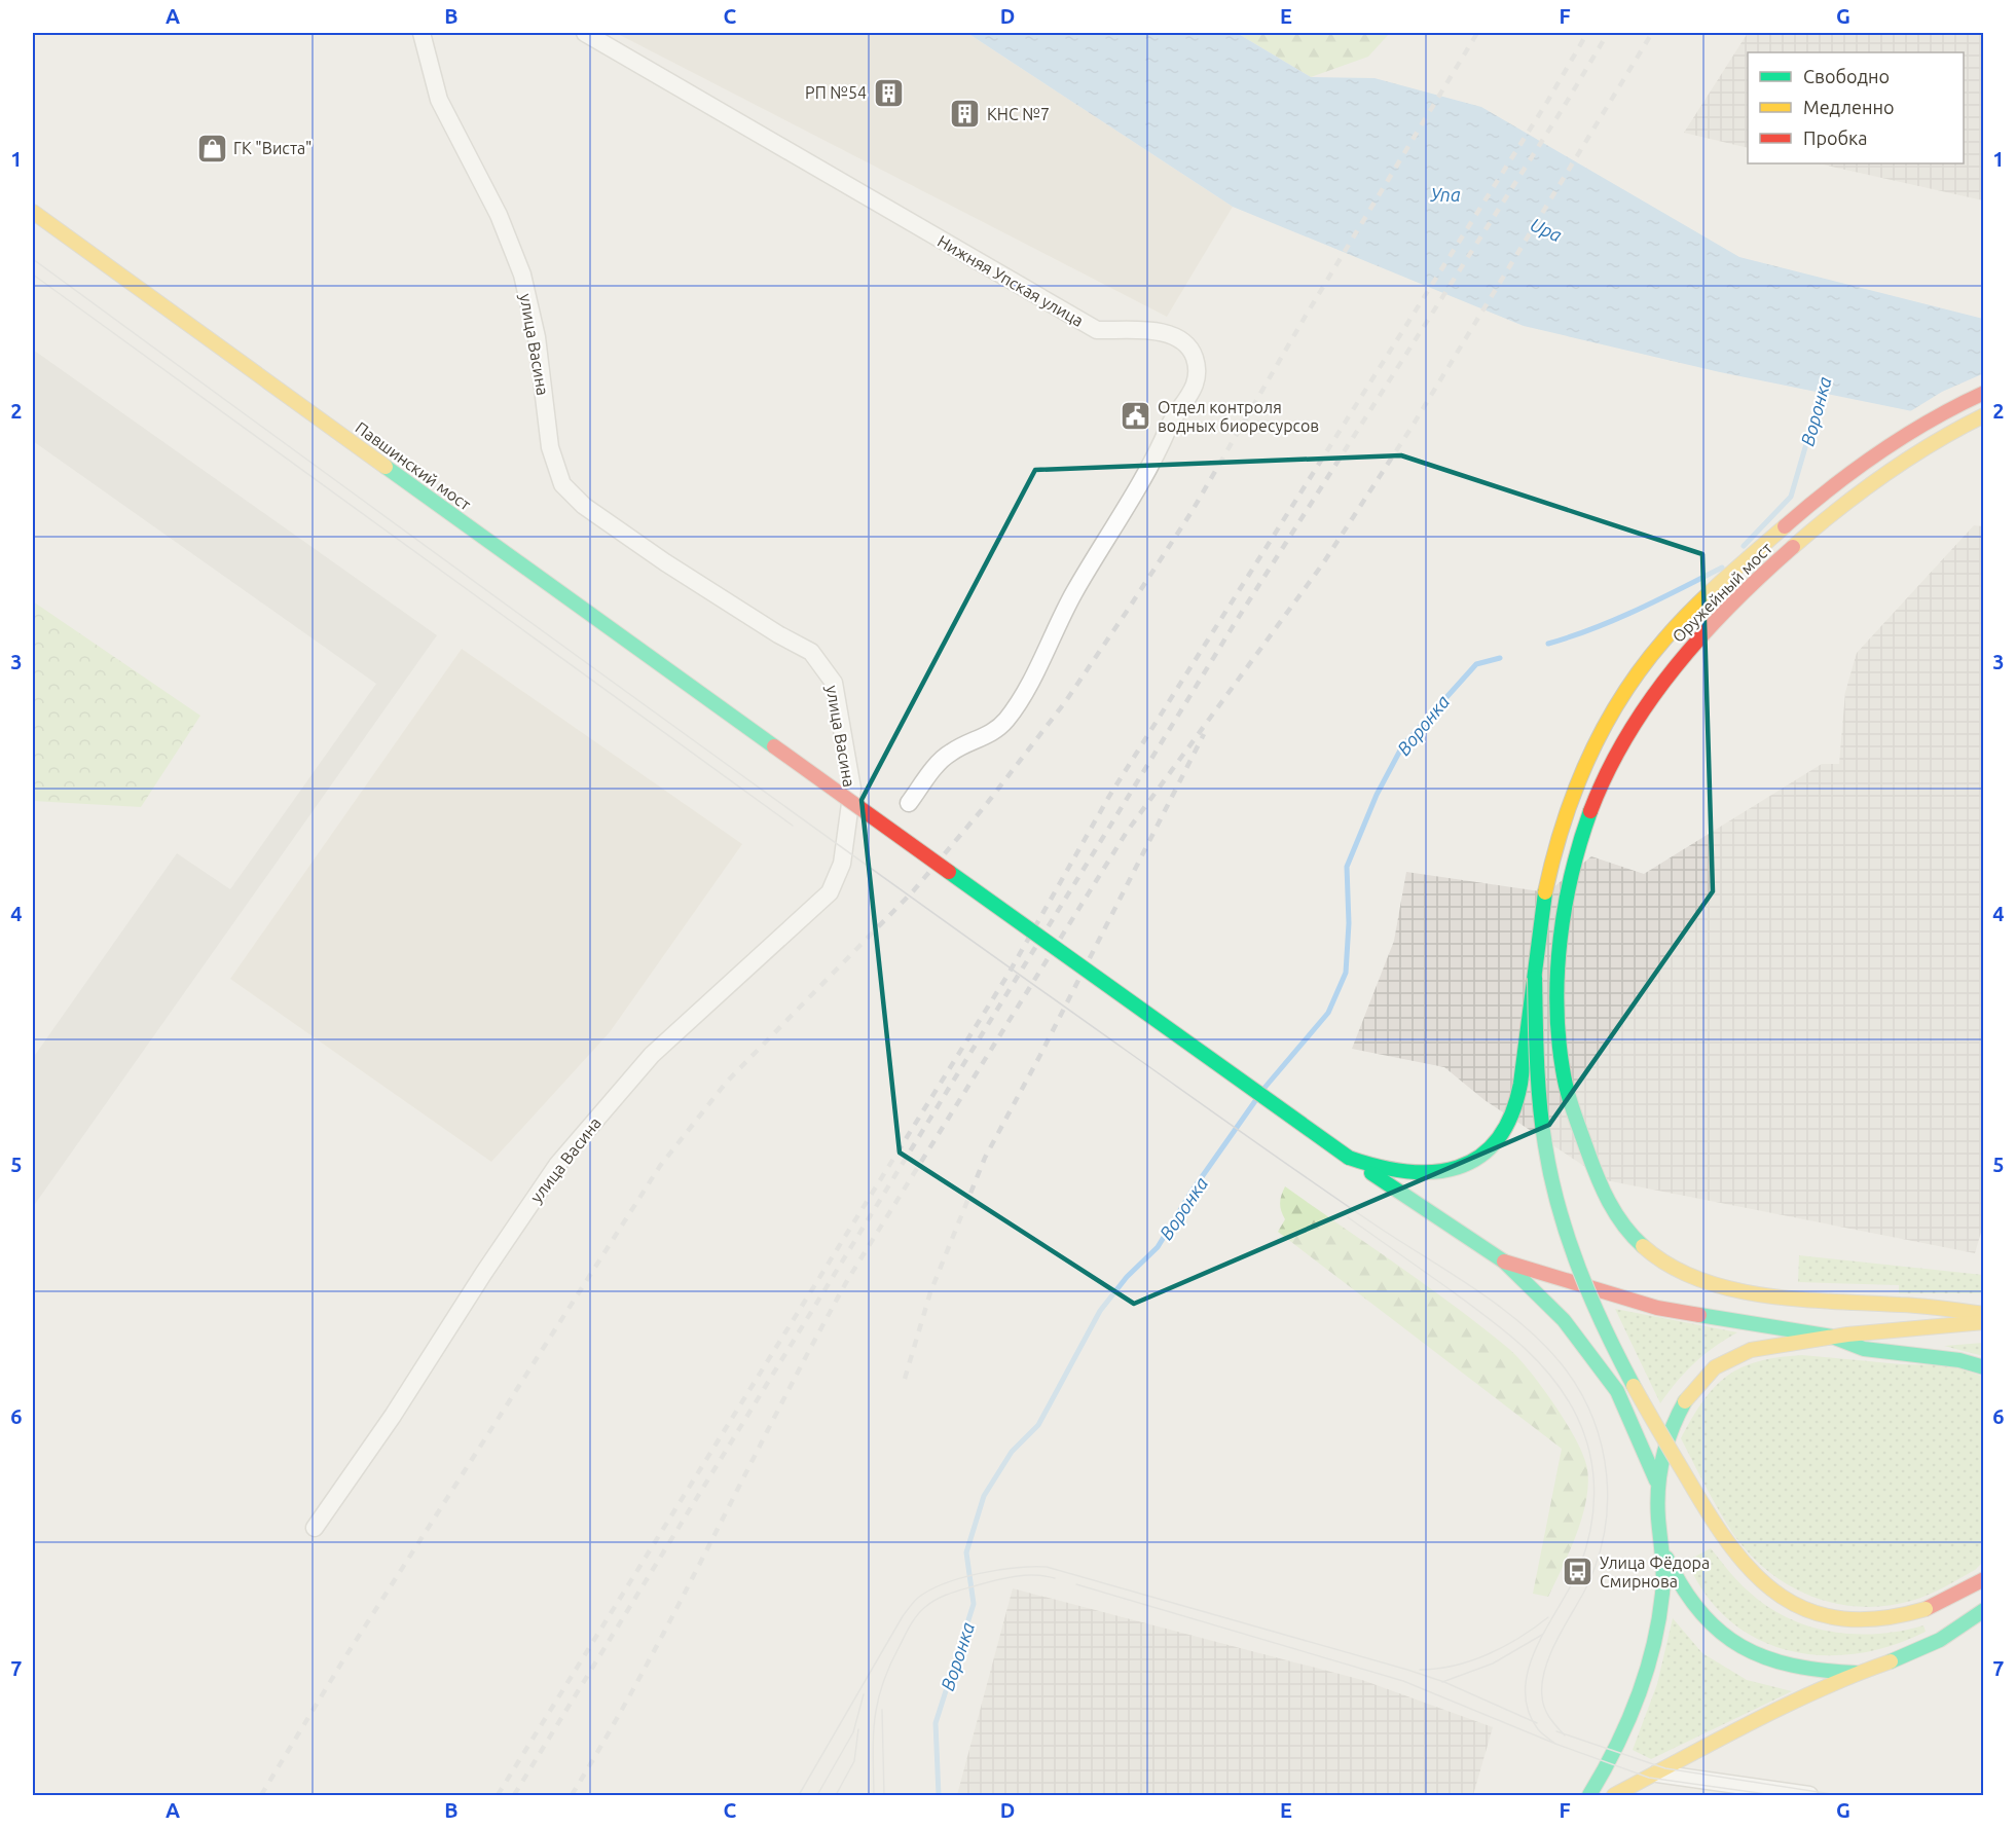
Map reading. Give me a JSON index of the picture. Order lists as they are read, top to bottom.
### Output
{
  "streets": {
    "main road": ["Павшинский мост", "Оружейный мост"],
    "street": ["Нижняя Упская улица", "улица Васина"]
  },
  "water": ["Упа", "Upa", "Воронка"],
  "places": {
    "building": ["РП №54", "КНС №7"],
    "shop": ["ГК \"Виста\""],
    "public building": ["Отдел контроля водных биоресурсов"],
    "bus stop": ["Улица Фёдора Смирнова"]
  },
  "legend": ["Свободно", "Медленно", "Пробка"],
  "grid": {
    "columns": [
      "A",
      "B",
      "C",
      "D",
      "E",
      "F",
      "G"
    ],
    "rows": [
      "1",
      "2",
      "3",
      "4",
      "5",
      "6",
      "7"
    ]
  }
}
